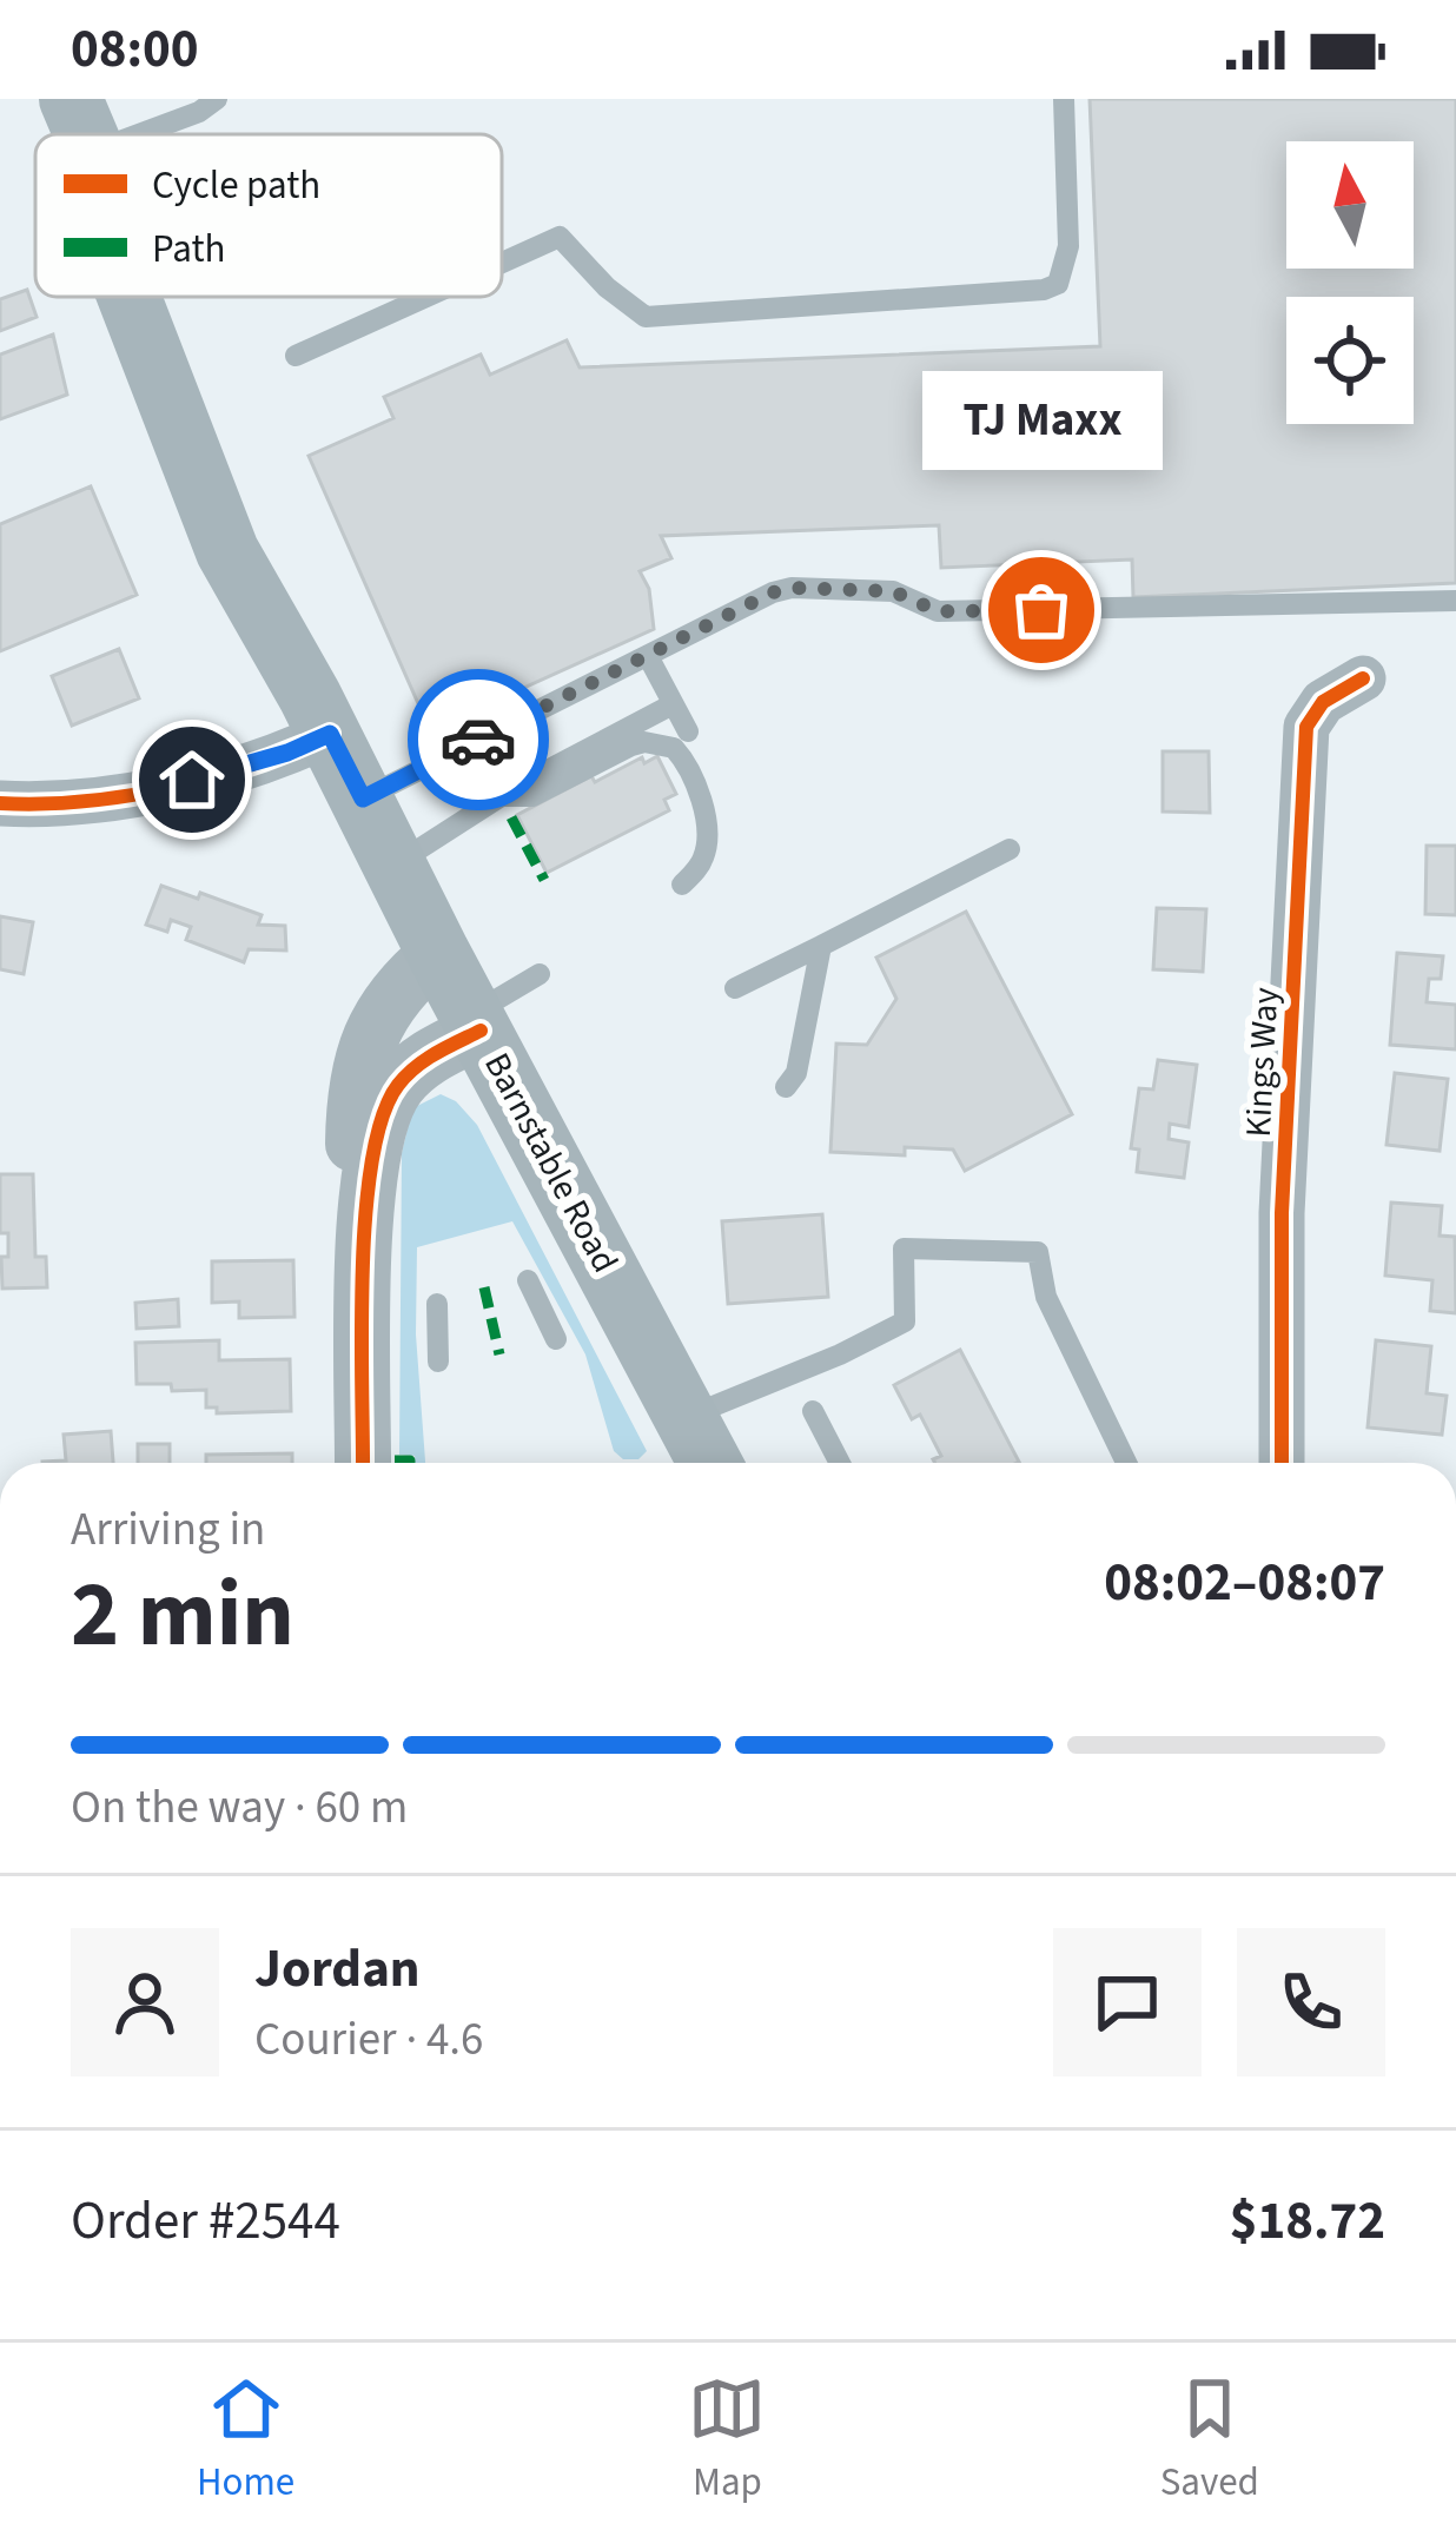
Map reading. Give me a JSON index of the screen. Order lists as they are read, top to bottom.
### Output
{
  "streets": {
    "main road": ["Barnstable Road"],
    "street": ["Kings Way"]
  },
  "places": ["TJ Maxx"],
  "legend": ["Cycle path", "Path"],
  "north": "top",
  "page": {
    "status": "08:00",
    "bubble": "TJ Maxx",
    "heading": ["2 min", "Arriving in", "08:02–08:07"],
    "panel": [
      "Jordan",
      "Courier · 4.6",
      "Order #2544",
      "$18.72"
    ],
    "bar": "On the way · 60 m",
    "tabs": ["Home", "Map", "Saved"]
  }
}
